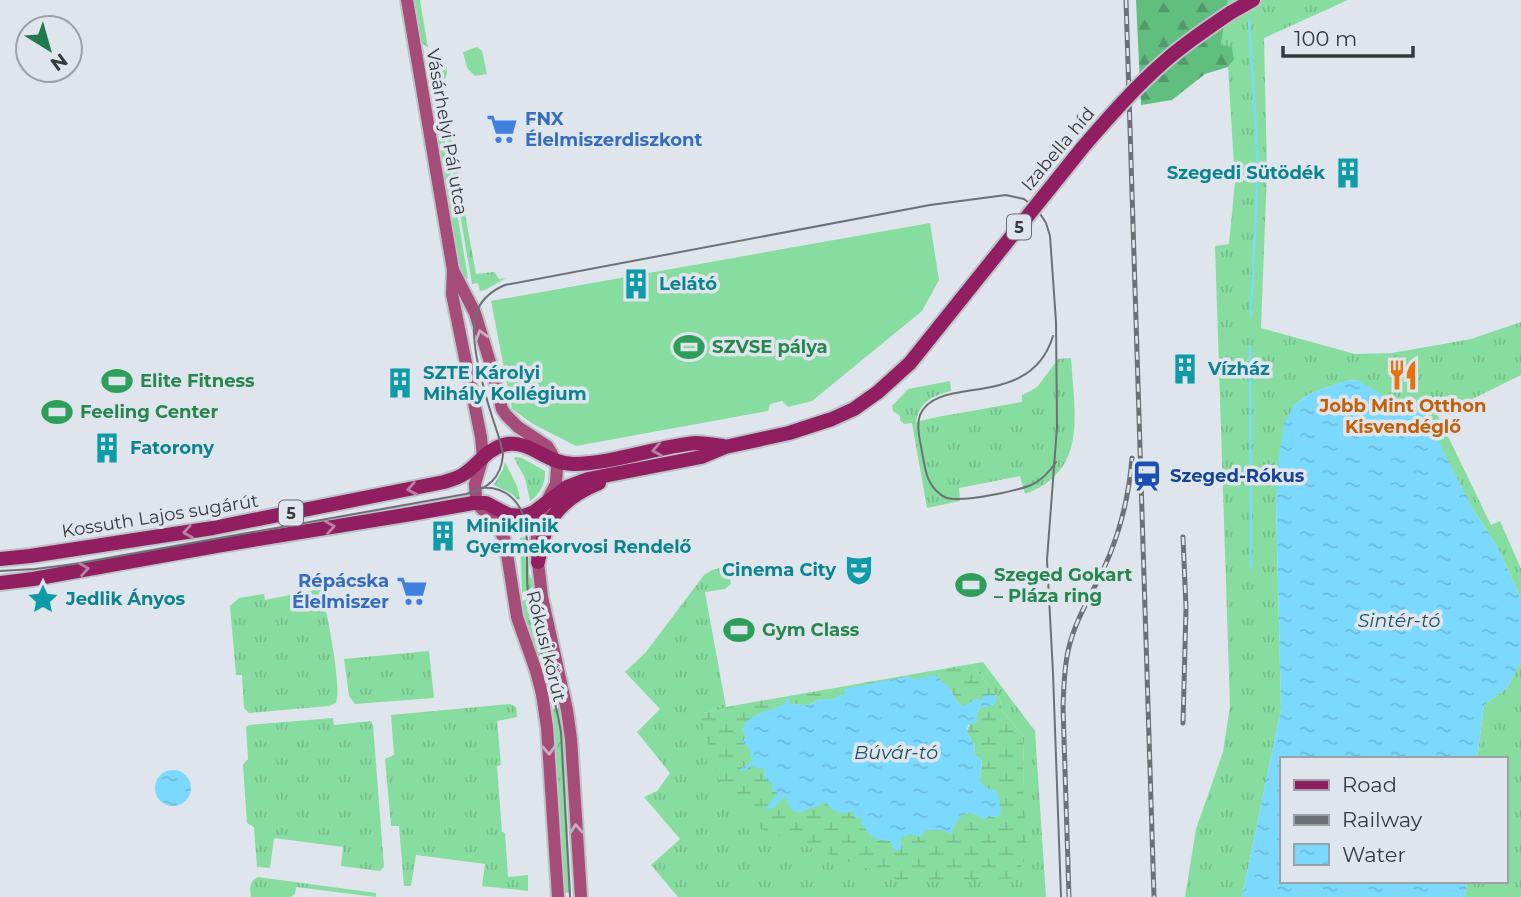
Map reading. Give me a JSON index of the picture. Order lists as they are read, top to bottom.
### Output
{
  "streets": {
    "main road": [
      "Vásárhelyi Pál utca",
      "Izabella híd",
      "5",
      "Kossuth Lajos sugárút",
      "Rókusi körút"
    ]
  },
  "crossings": [
    ["Vásárhelyi Pál utca", "5"],
    ["Vásárhelyi Pál utca", "Kossuth Lajos sugárút"],
    ["Vásárhelyi Pál utca", "Rókusi körút"],
    ["Izabella híd", "Kossuth Lajos sugárút"],
    ["5", "Kossuth Lajos sugárút"],
    ["5", "Rókusi körút"],
    ["Kossuth Lajos sugárút", "Rókusi körút"]
  ],
  "water": ["Sintér-tó", "Búvár-tó"],
  "places": {
    "supermarket": ["FNX Élelmiszerdiszkont", "Répácska Élelmiszer"],
    "building": [
      "Szegedi Sütödék",
      "Lelátó",
      "Vízház",
      "SZTE Károlyi Mihály Kollégium",
      "Fatorony",
      "Miniklinik Gyermekorvosi Rendelő"
    ],
    "sports": [
      "SZVSE pálya",
      "Elite Fitness",
      "Feeling Center",
      "Szeged Gokart – Pláza ring",
      "Gym Class"
    ],
    "restaurant": ["Jobb Mint Otthon Kisvendéglő"],
    "station": ["Szeged-Rókus"],
    "theatre": ["Cinema City"],
    "place": ["Jedlik Ányos"]
  },
  "legend": ["Road", "Railway", "Water"],
  "scale_bar": "100 m",
  "north": "bottom right"
}
